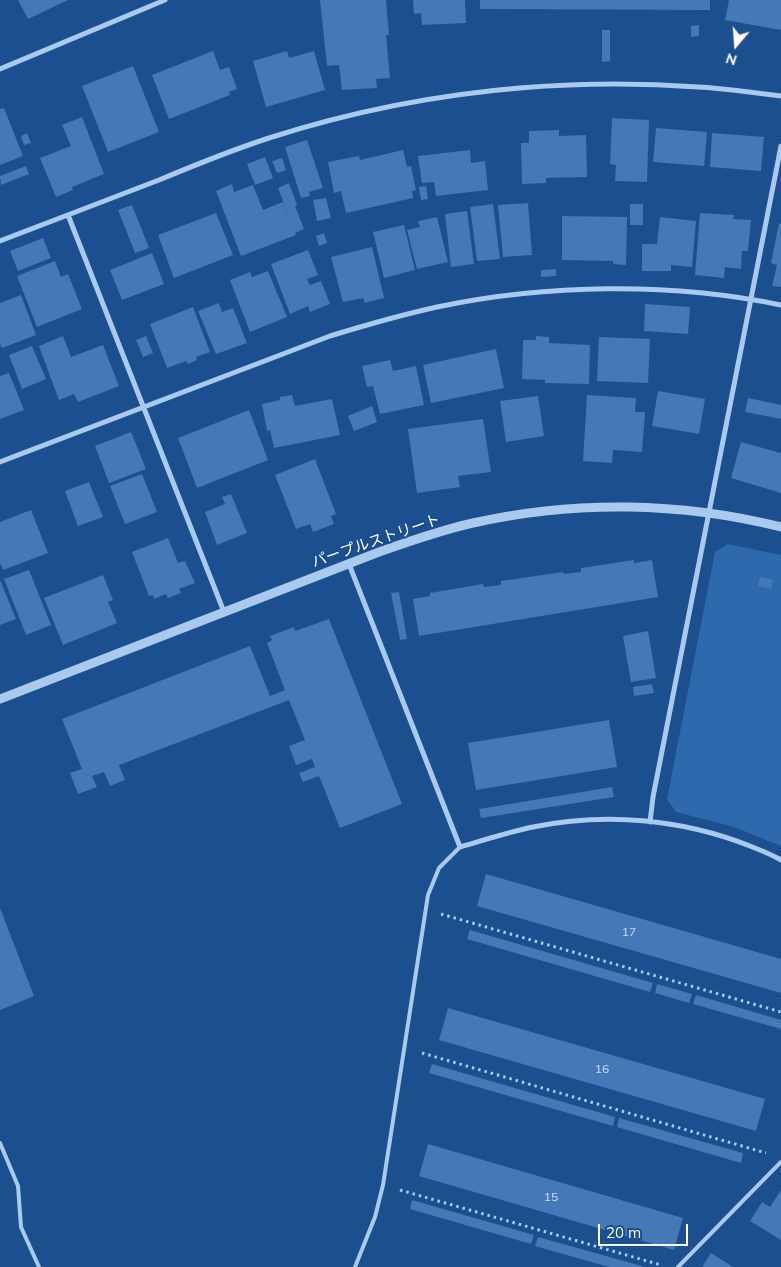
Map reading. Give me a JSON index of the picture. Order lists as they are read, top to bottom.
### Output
{
  "streets": {
    "street": ["パープルストリート"]
  },
  "house_numbers": ["17", "16", "15"],
  "scale_bar": "20 m",
  "north": "bottom"
}
